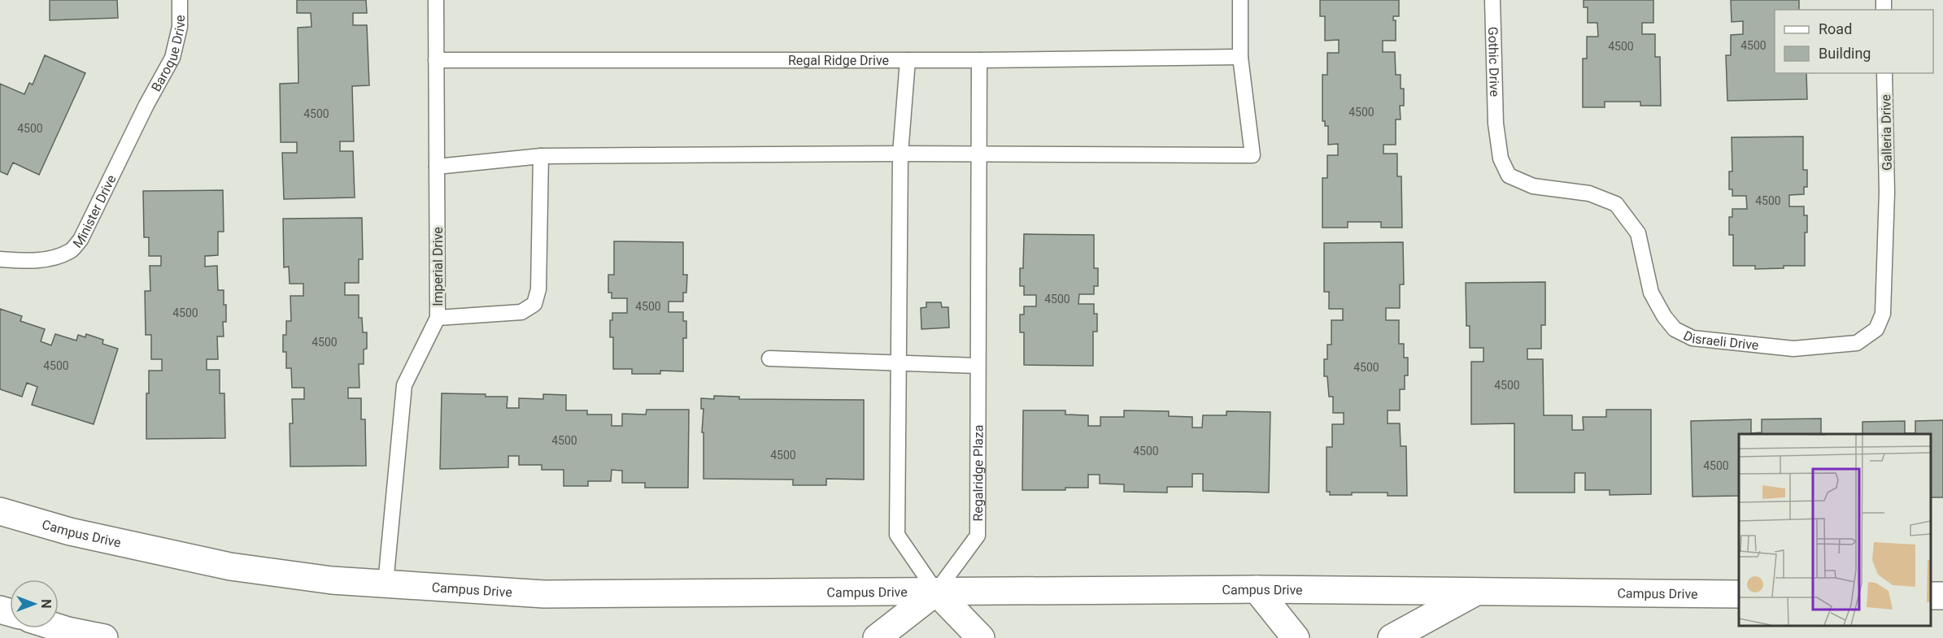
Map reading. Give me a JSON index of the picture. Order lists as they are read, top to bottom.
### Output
{
  "streets": {
    "main road": ["Campus Drive"],
    "lane": [
      "Baroque Drive",
      "Regal Ridge Drive",
      "Gothic Drive",
      "Galleria Drive",
      "Minister Drive",
      "Imperial Drive",
      "Disraeli Drive",
      "Regalridge Plaza"
    ]
  },
  "crossings": [
    ["Baroque Drive", "Minister Drive"],
    ["Regal Ridge Drive", "Imperial Drive"],
    ["Regal Ridge Drive", "Regalridge Plaza"],
    ["Gothic Drive", "Disraeli Drive"],
    ["Galleria Drive", "Disraeli Drive"],
    ["Imperial Drive", "Campus Drive"],
    ["Regalridge Plaza", "Campus Drive"]
  ],
  "house_numbers": [
    "4500",
    "4500",
    "4500",
    "4500",
    "4500",
    "4500",
    "4500",
    "4500",
    "4500",
    "4500",
    "4500",
    "4500",
    "4500",
    "4500",
    "4500",
    "4500",
    "4500"
  ],
  "legend": ["Road", "Building"],
  "north": "right"
}
